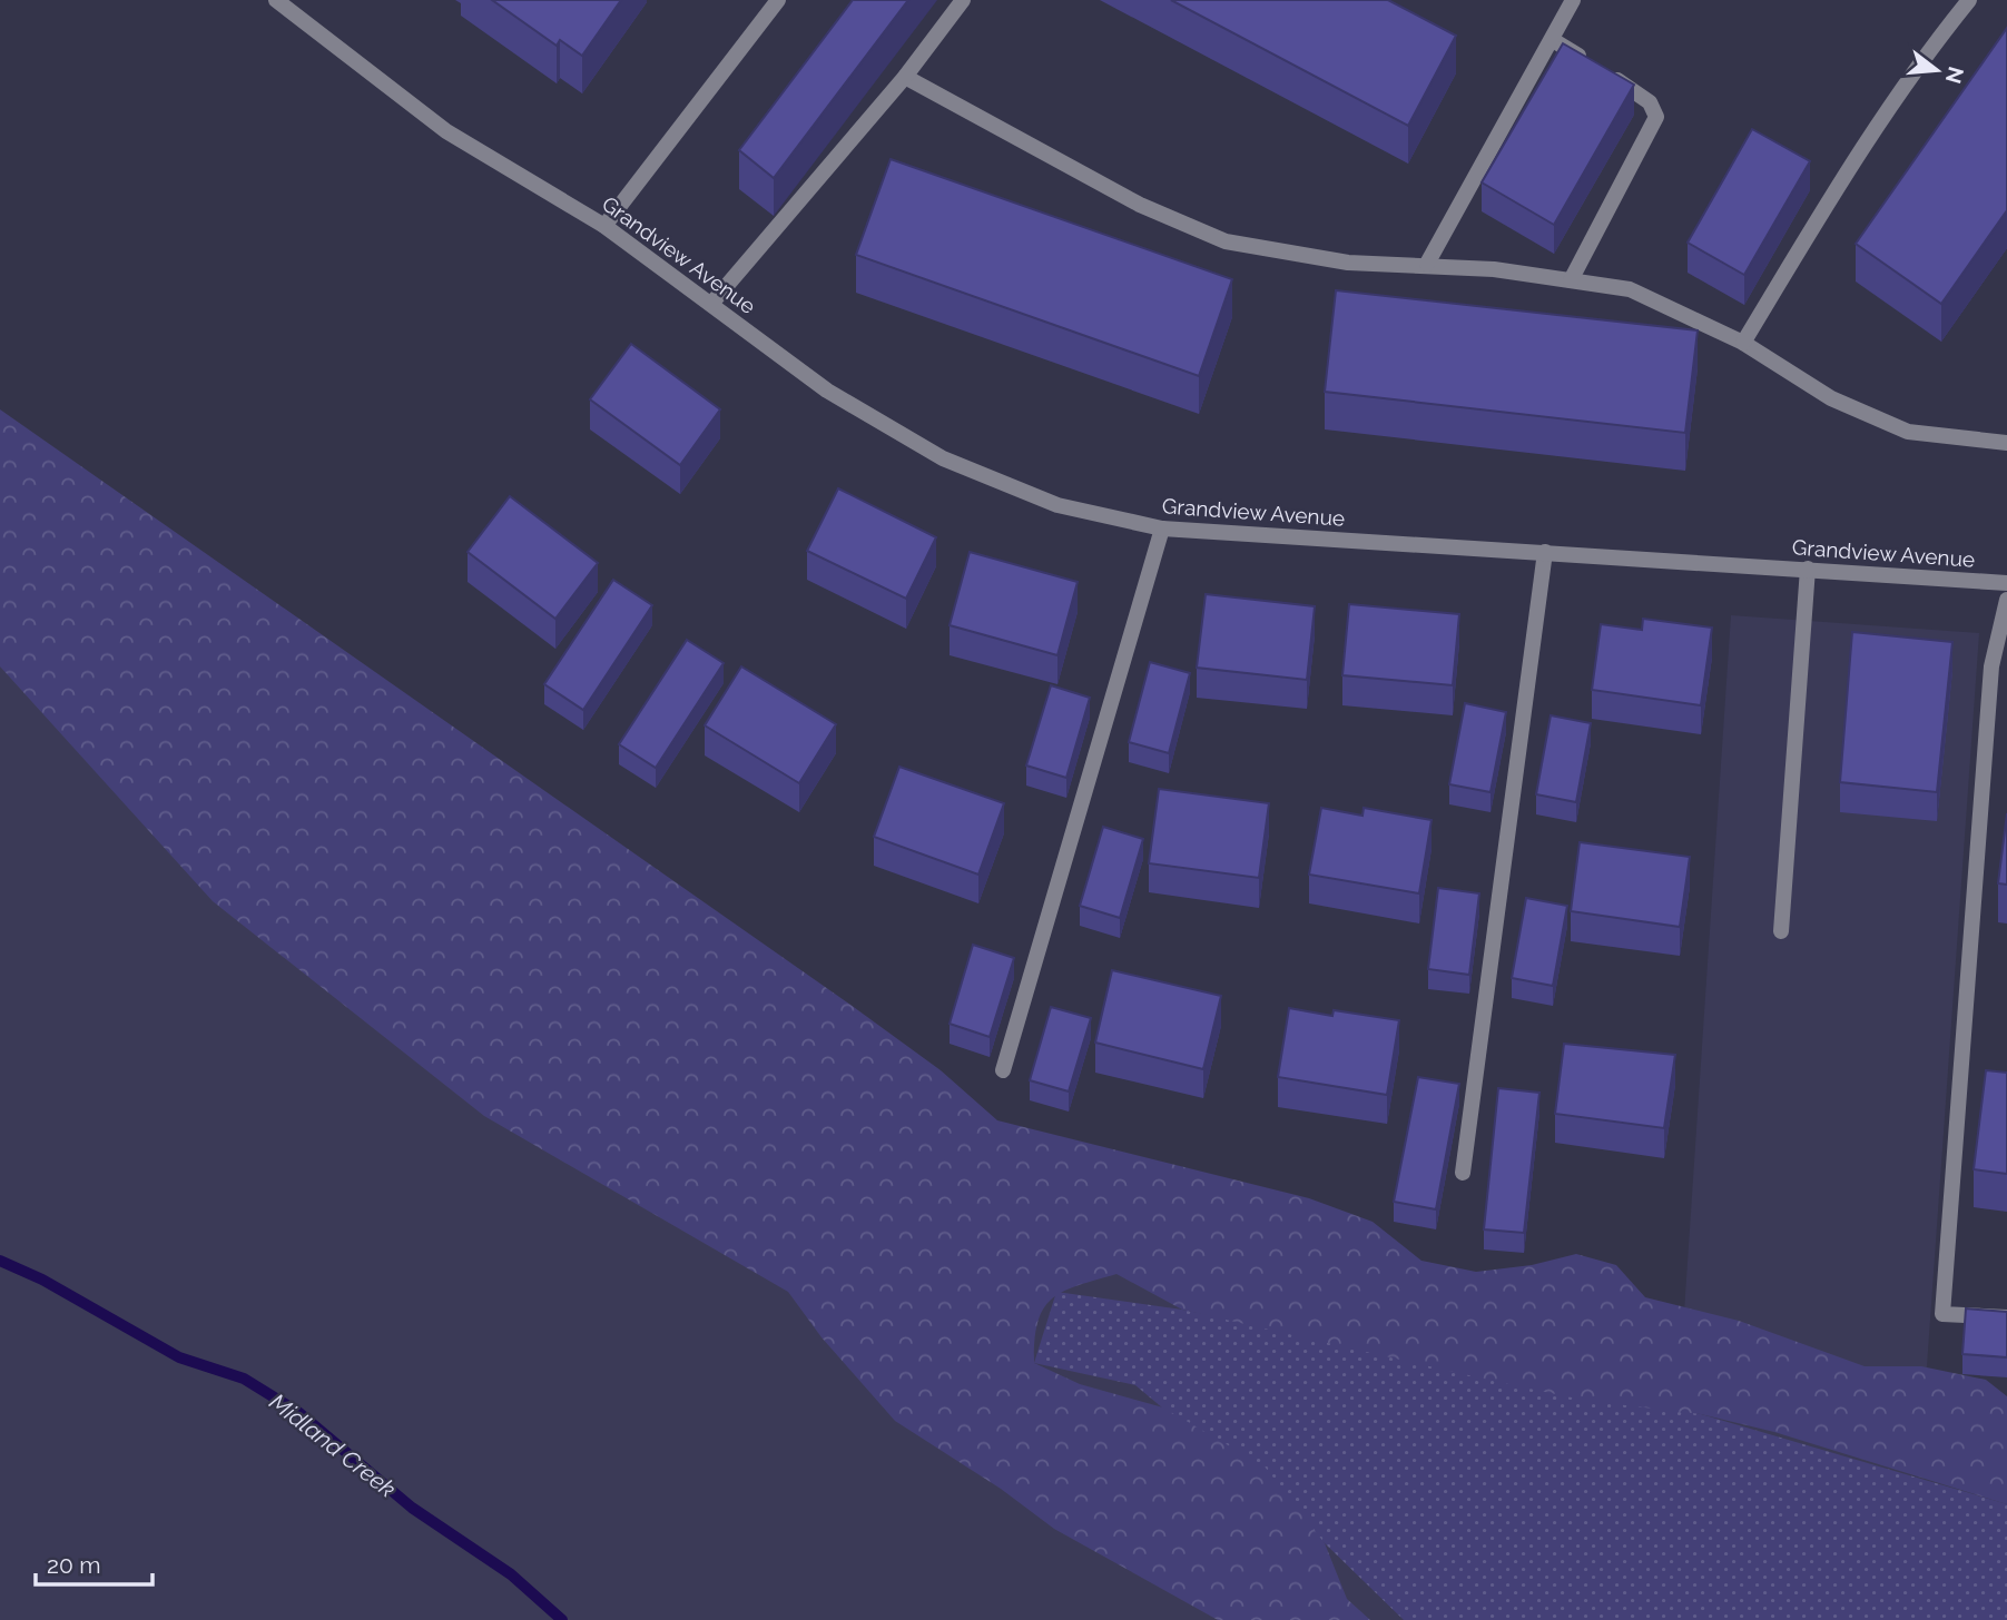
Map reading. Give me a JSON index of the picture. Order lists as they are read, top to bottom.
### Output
{
  "streets": {
    "street": ["Grandview Avenue"]
  },
  "water": ["Midland Creek"],
  "scale_bar": "20 m",
  "north": "right"
}
